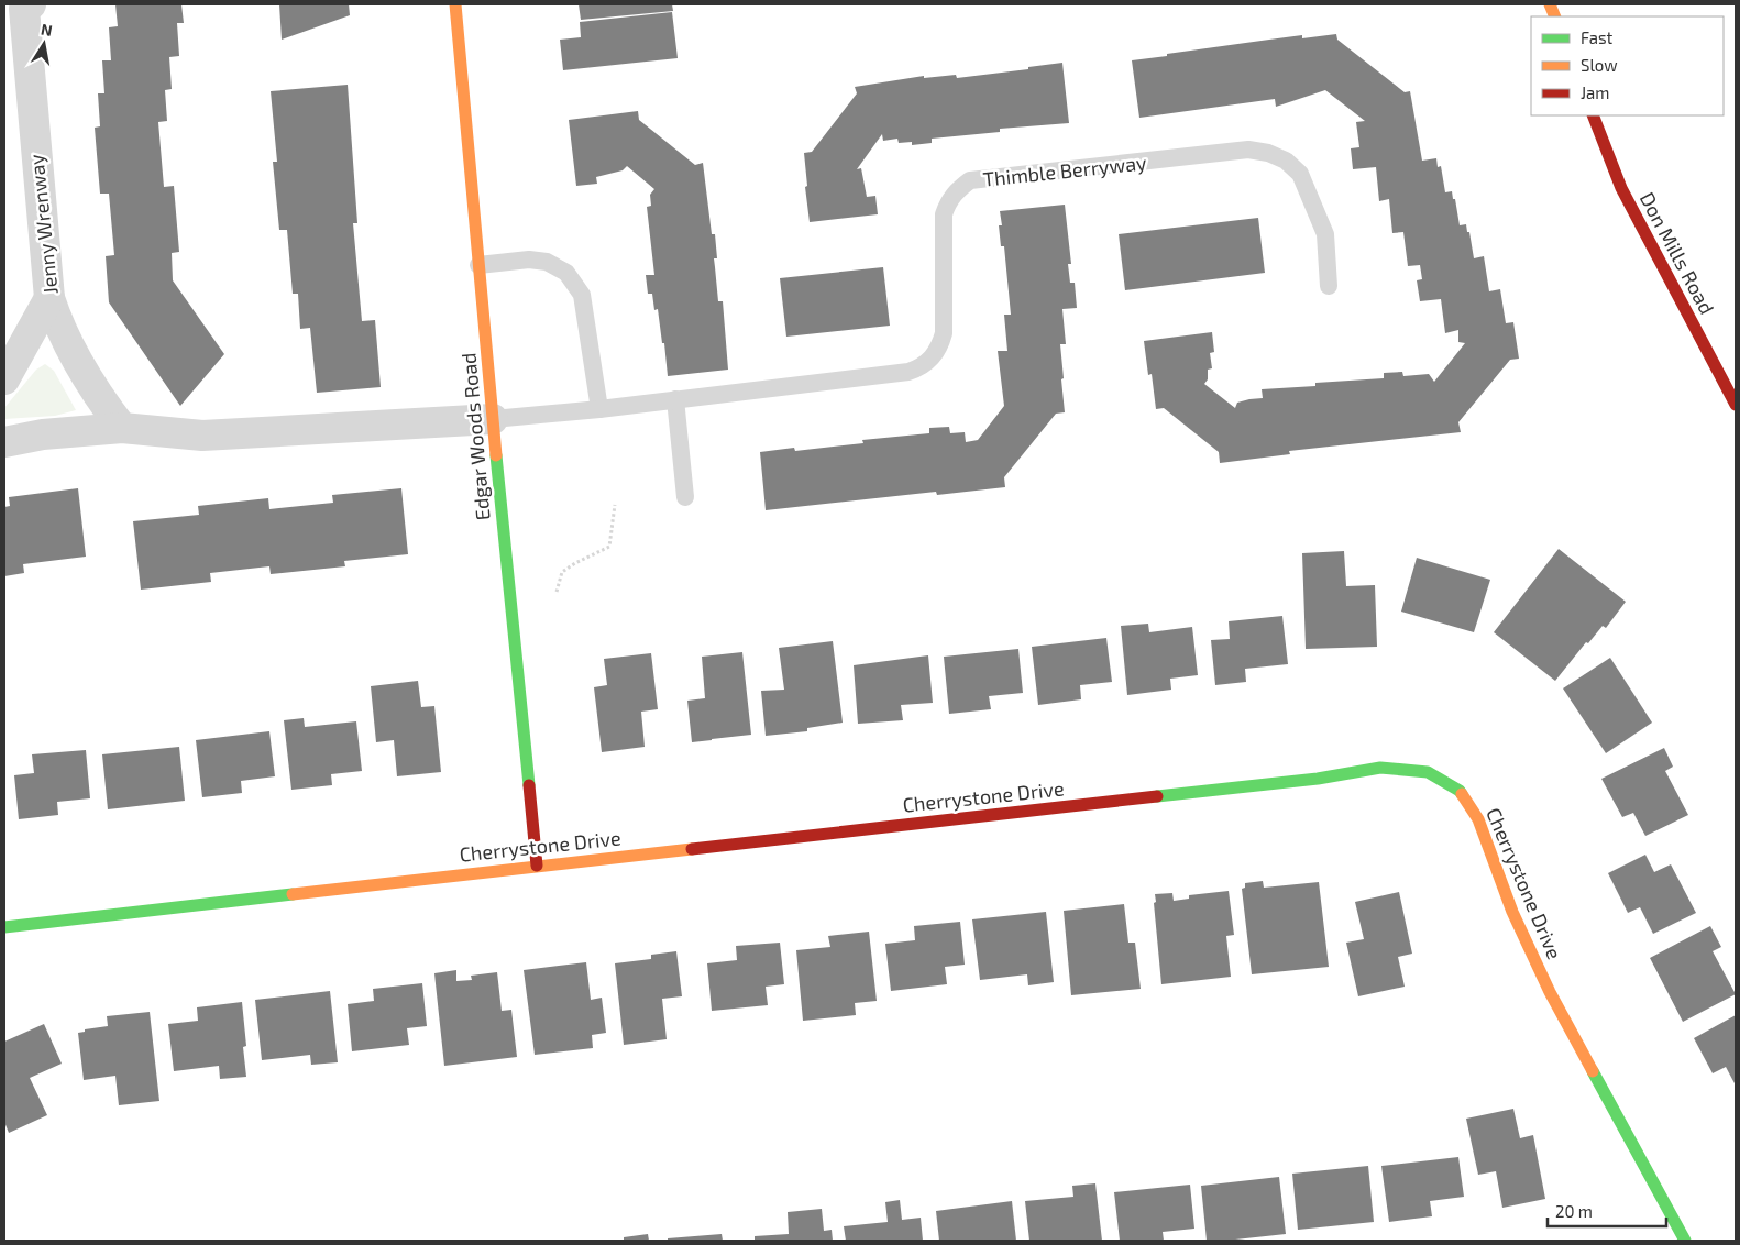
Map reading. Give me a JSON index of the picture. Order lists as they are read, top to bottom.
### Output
{
  "streets": {
    "street": [
      "Jenny Wrenway",
      "Don Mills Road",
      "Edgar Woods Road",
      "Cherrystone Drive"
    ],
    "lane": ["Thimble Berryway"]
  },
  "crossings": [
    ["Thimble Berryway", "Edgar Woods Road"],
    ["Edgar Woods Road", "Cherrystone Drive"]
  ],
  "legend": ["Fast", "Slow", "Jam"],
  "scale_bar": "20 m",
  "north": "top"
}
